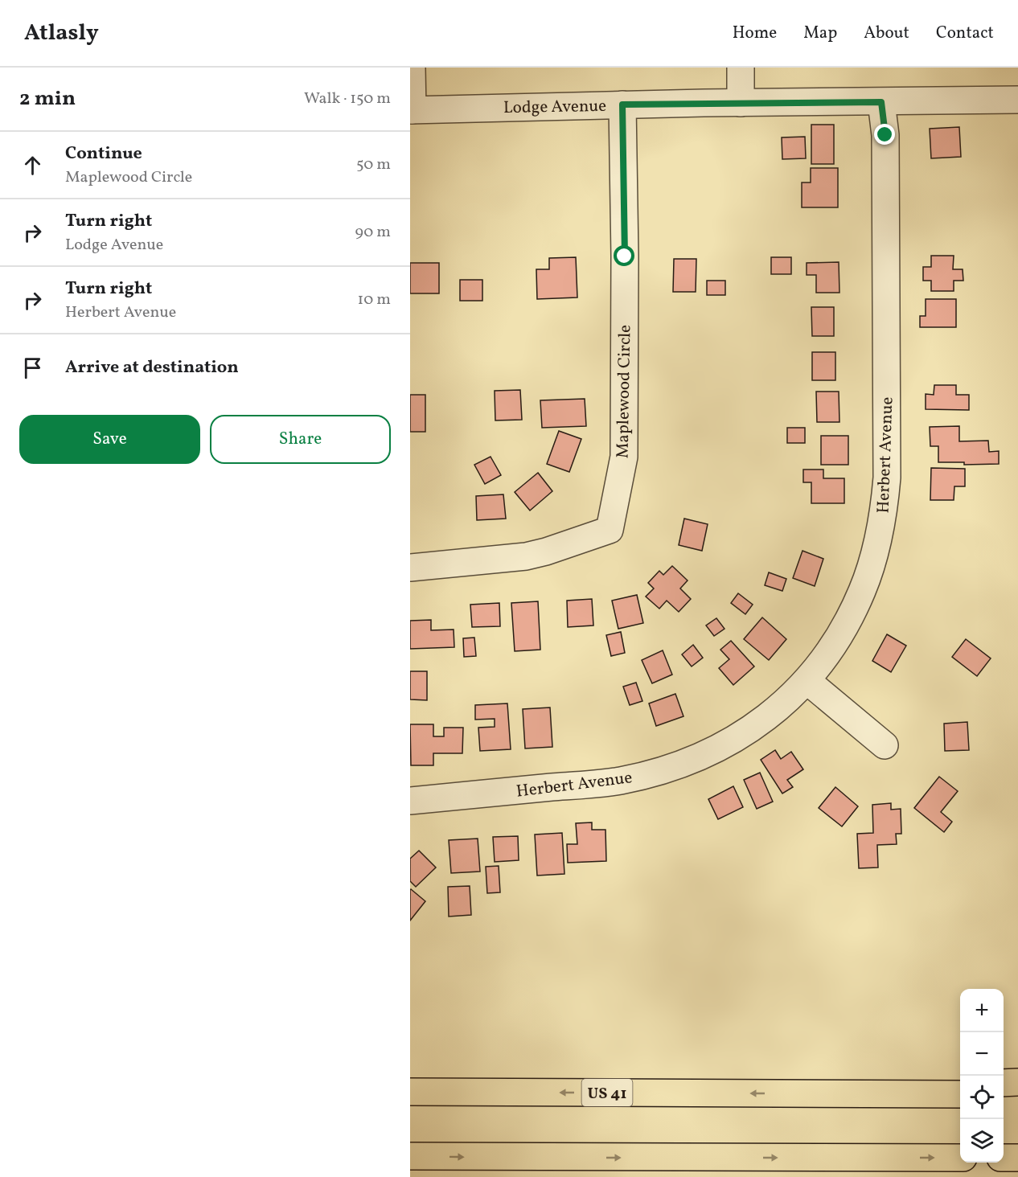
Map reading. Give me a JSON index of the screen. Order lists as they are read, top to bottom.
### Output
{
  "streets": {
    "highway": ["US 41"],
    "street": ["Lodge Avenue", "Maplewood Circle", "Herbert Avenue"]
  },
  "crossings": [
    ["Lodge Avenue", "Maplewood Circle"],
    ["Lodge Avenue", "Herbert Avenue"]
  ],
  "page": {
    "header": "Atlasly",
    "nav": [
      "Home",
      "Map",
      "About",
      "Contact"
    ],
    "heading": ["2 min", "Walk · 150 m"],
    "list": [
      ["Continue", "Maplewood Circle", "50 m"],
      ["Turn right", "Lodge Avenue", "90 m"],
      ["Turn right", "Herbert Avenue", "10 m"],
      "Arrive at destination"
    ],
    "buttons": ["Save", "Share"],
    "map_buttons": ["+", "−"]
  }
}
